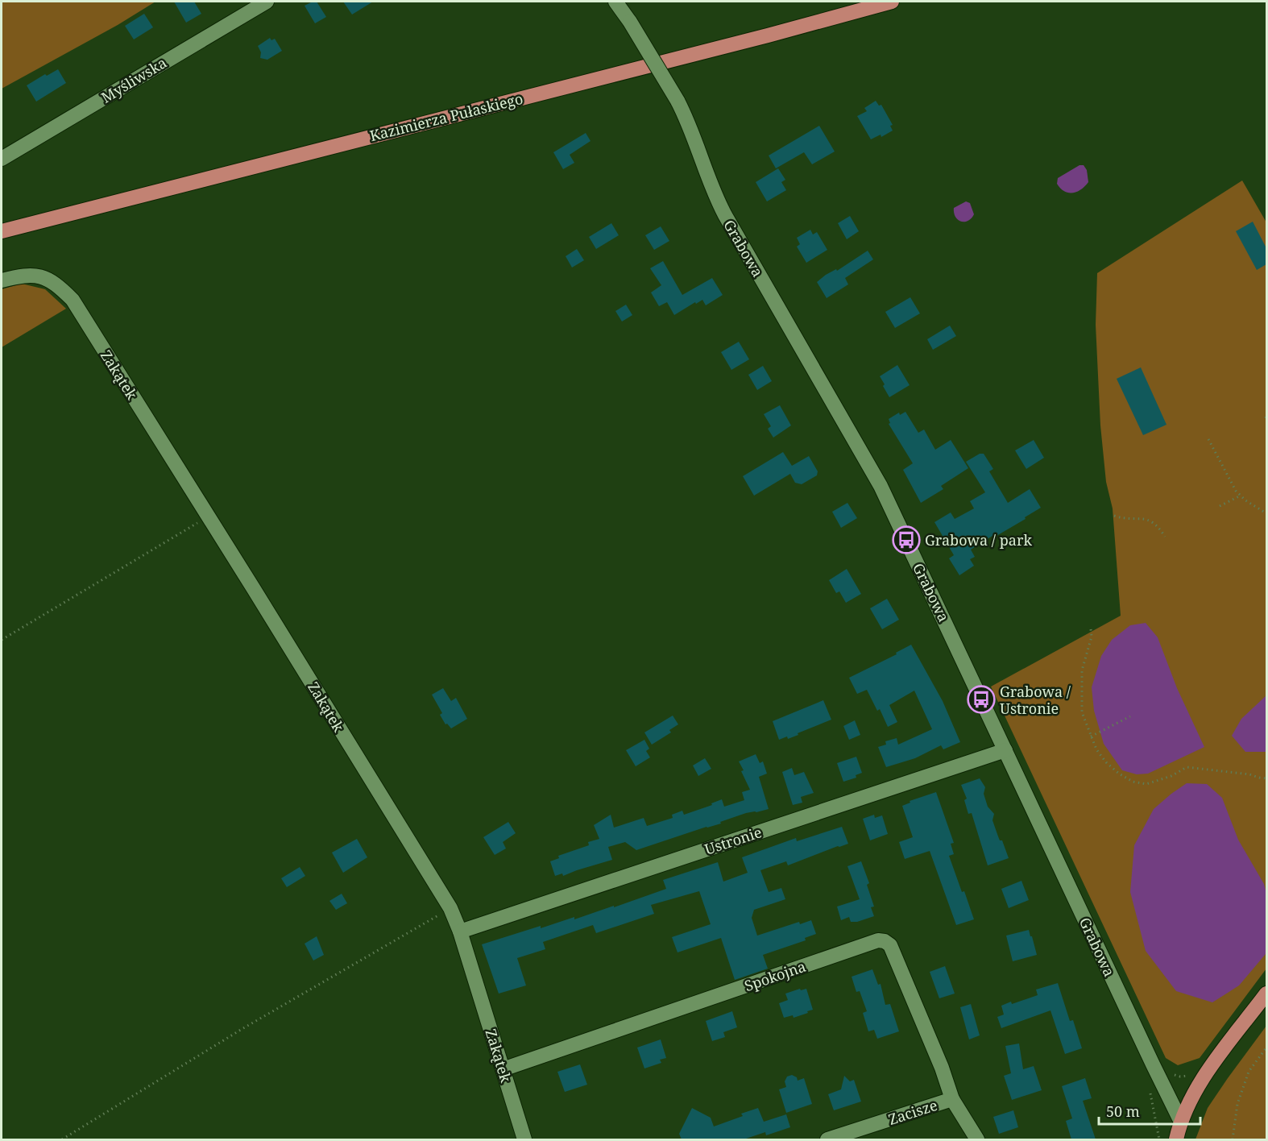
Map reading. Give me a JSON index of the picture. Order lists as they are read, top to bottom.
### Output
{
  "streets": {
    "main road": ["Kazimierza Pułaskiego"],
    "street": [
      "Myśliwska",
      "Grabowa",
      "Zakątek",
      "Ustronie",
      "Spokojna",
      "Zacisze"
    ]
  },
  "crossings": [
    ["Grabowa", "Ustronie"],
    ["Zakątek", "Ustronie"],
    ["Zakątek", "Spokojna"],
    ["Spokojna", "Zacisze"]
  ],
  "places": {
    "bus stop": ["Grabowa / park", "Grabowa / Ustronie"]
  },
  "scale_bar": "50 m"
}
